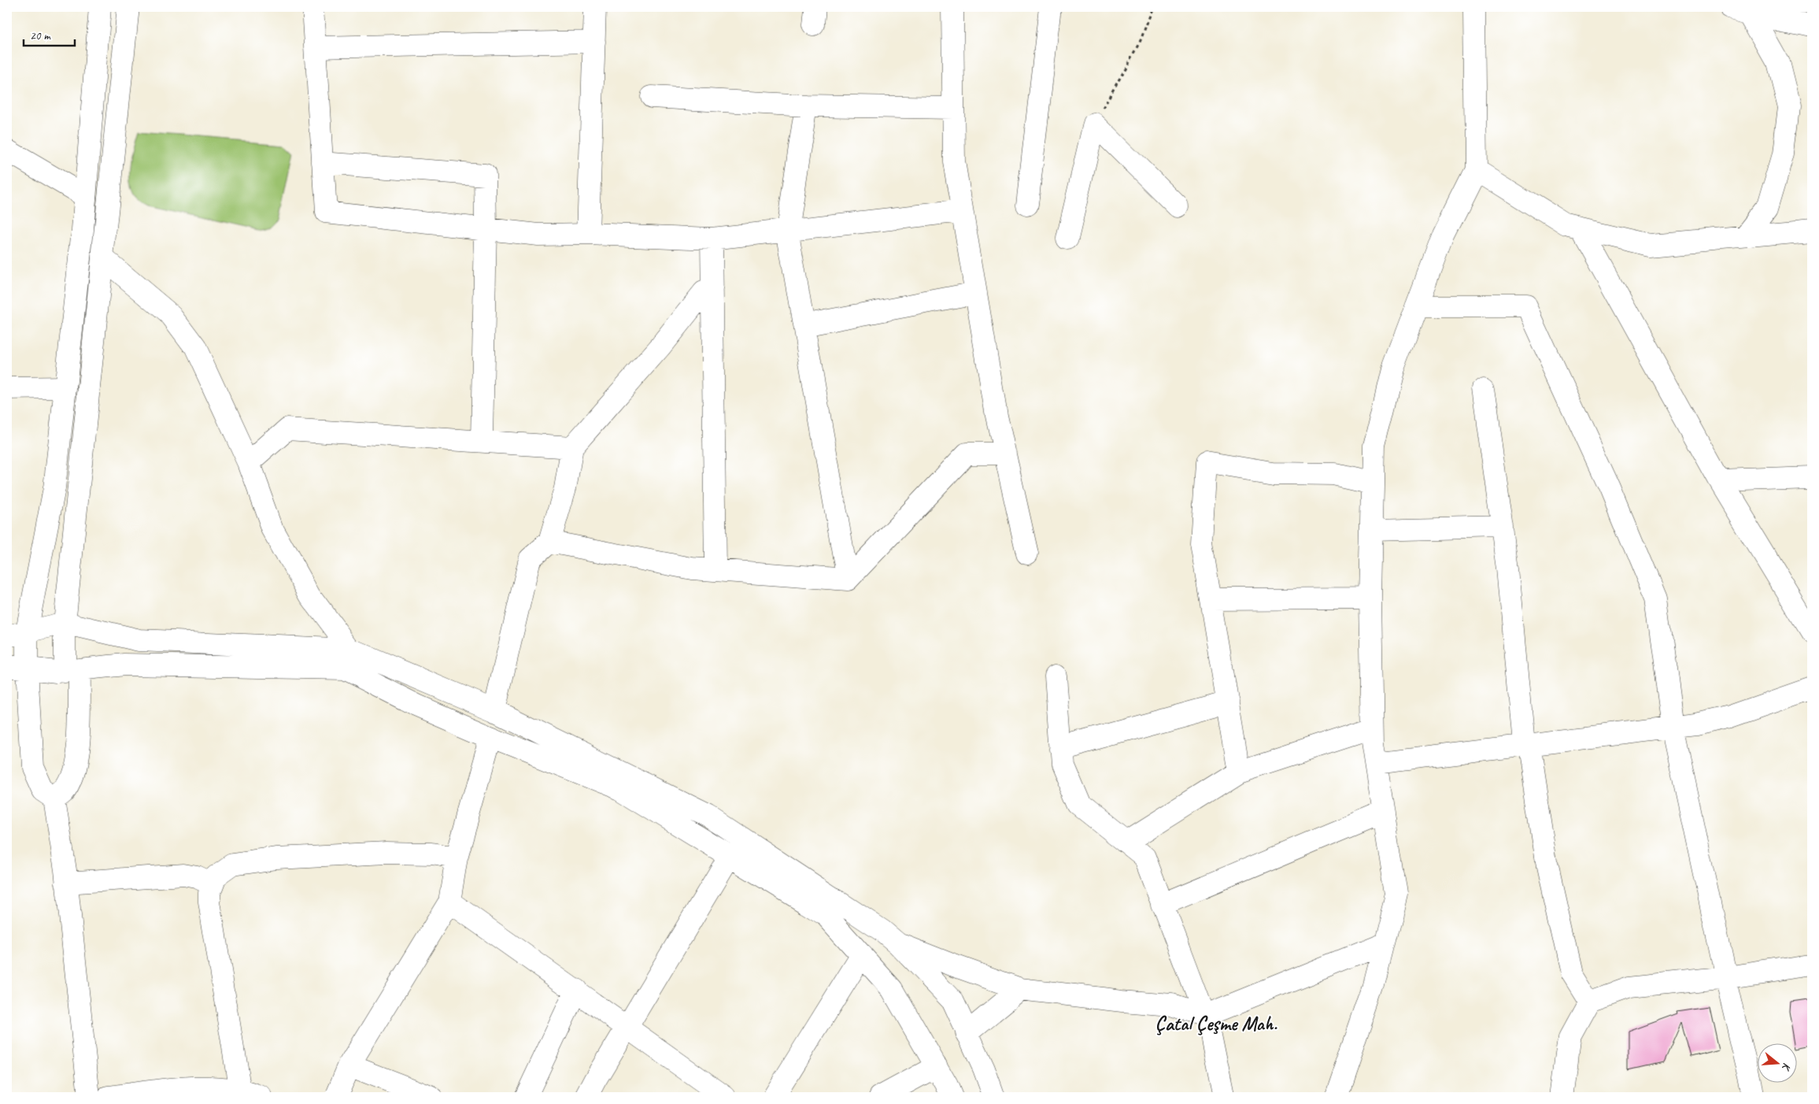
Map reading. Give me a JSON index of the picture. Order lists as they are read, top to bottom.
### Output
{
  "districts": ["Çatal Çeşme Mah."],
  "scale_bar": "20 m",
  "north": "right"
}
